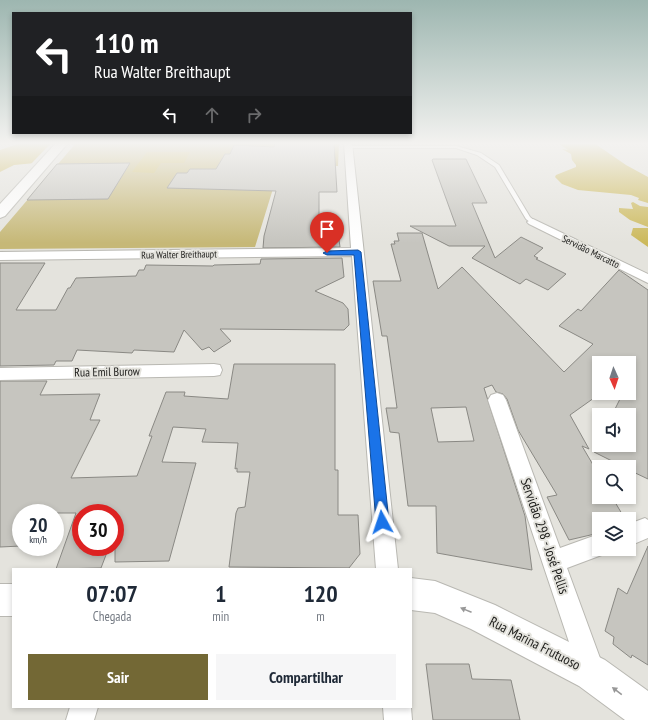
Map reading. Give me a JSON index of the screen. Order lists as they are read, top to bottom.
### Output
{
  "streets": {
    "main road": ["Rua Marina Frutuoso"],
    "street": [
      "Servidão Marcatto",
      "Rua Walter Breithaupt",
      "Rua Emil Burow",
      "Servidão 298 - José Pellis"
    ]
  },
  "crossings": [
    ["Servidão 298 - José Pellis", "Rua Marina Frutuoso"]
  ],
  "one_way": ["Rua Marina Frutuoso"],
  "north": "bottom",
  "page": {
    "turn": ["110 m", "Rua Walter Breithaupt"],
    "speed": "20 km/h",
    "limit": "30",
    "eta": [
      "07:07",
      "Chegada",
      "1",
      "min",
      "120",
      "m"
    ],
    "buttons": ["Sair", "Compartilhar"]
  }
}
